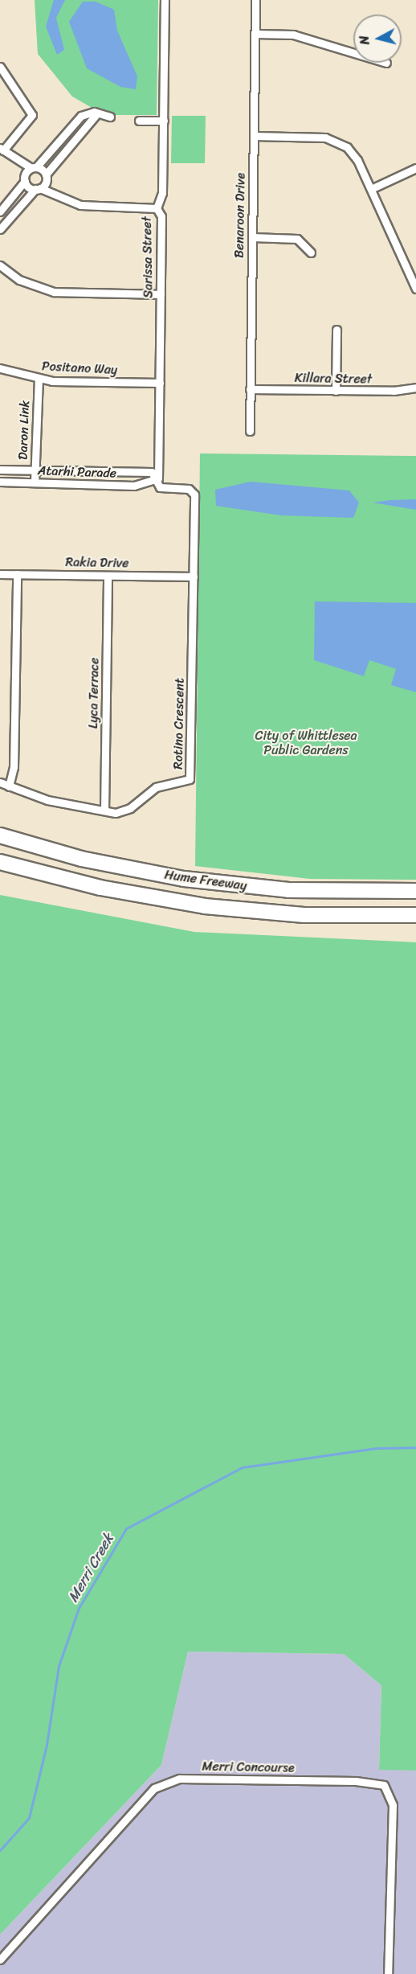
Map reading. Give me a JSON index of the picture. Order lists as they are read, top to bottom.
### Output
{
  "streets": {
    "highway": ["Hume Freeway"],
    "street": [
      "Benaroon Drive",
      "Sarissa Street",
      "Positano Way",
      "Killara Street",
      "Daron Link",
      "Atarhi Parade",
      "Rakia Drive",
      "Lyca Terrace",
      "Rotino Crescent",
      "Merri Concourse"
    ]
  },
  "crossings": [
    ["Benaroon Drive", "Killara Street"],
    ["Sarissa Street", "Positano Way"],
    ["Sarissa Street", "Atarhi Parade"],
    ["Sarissa Street", "Rotino Crescent"],
    ["Positano Way", "Daron Link"],
    ["Daron Link", "Atarhi Parade"],
    ["Atarhi Parade", "Rotino Crescent"],
    ["Rakia Drive", "Lyca Terrace"],
    ["Rakia Drive", "Rotino Crescent"],
    ["Lyca Terrace", "Rotino Crescent"]
  ],
  "water": ["Merri Creek"],
  "parks": ["City of Whittlesea Public Gardens"],
  "north": "left"
}
